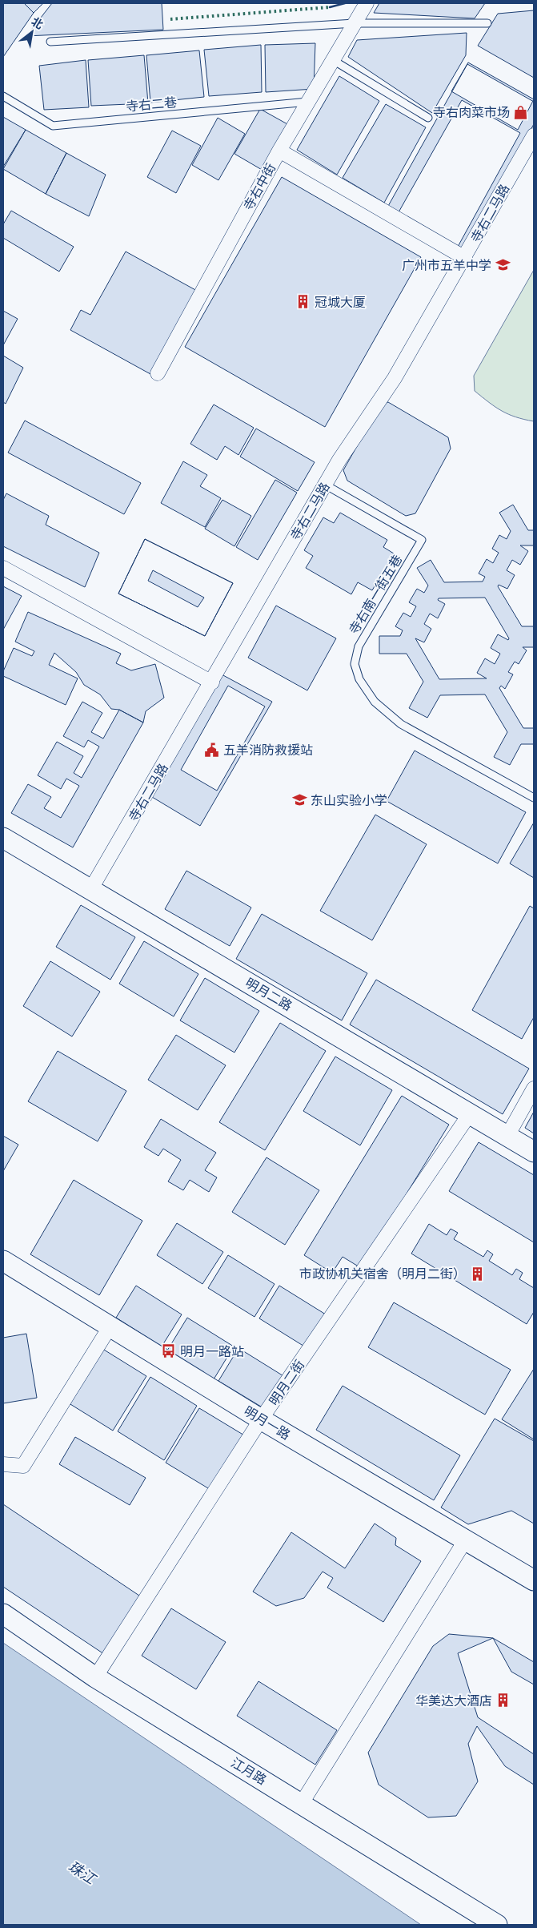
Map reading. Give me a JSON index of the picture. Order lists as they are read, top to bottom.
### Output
{
  "streets": {
    "street": [
      "寺右中街",
      "寺右二马路",
      "明月二路",
      "明月二街",
      "明月一路",
      "江月路"
    ],
    "lane": ["寺右二巷", "寺右南一街五巷"]
  },
  "crossings": [
    ["寺右二巷", "寺右中街"],
    ["寺右二马路", "寺右南一街五巷"],
    ["寺右二马路", "明月二路"],
    ["明月二路", "明月二街"],
    ["明月二街", "明月一路"],
    ["明月二街", "江月路"]
  ],
  "water": ["珠江"],
  "places": {
    "shop": ["寺右肉菜市场"],
    "school or university": ["广州市五羊中学", "东山实验小学"],
    "building": ["冠城大厦", "市政协机关宿舍（明月二街）", "华美达大酒店"],
    "public building": ["五羊消防救援站"],
    "bus stop": ["明月一路站"]
  },
  "north": "top right"
}
